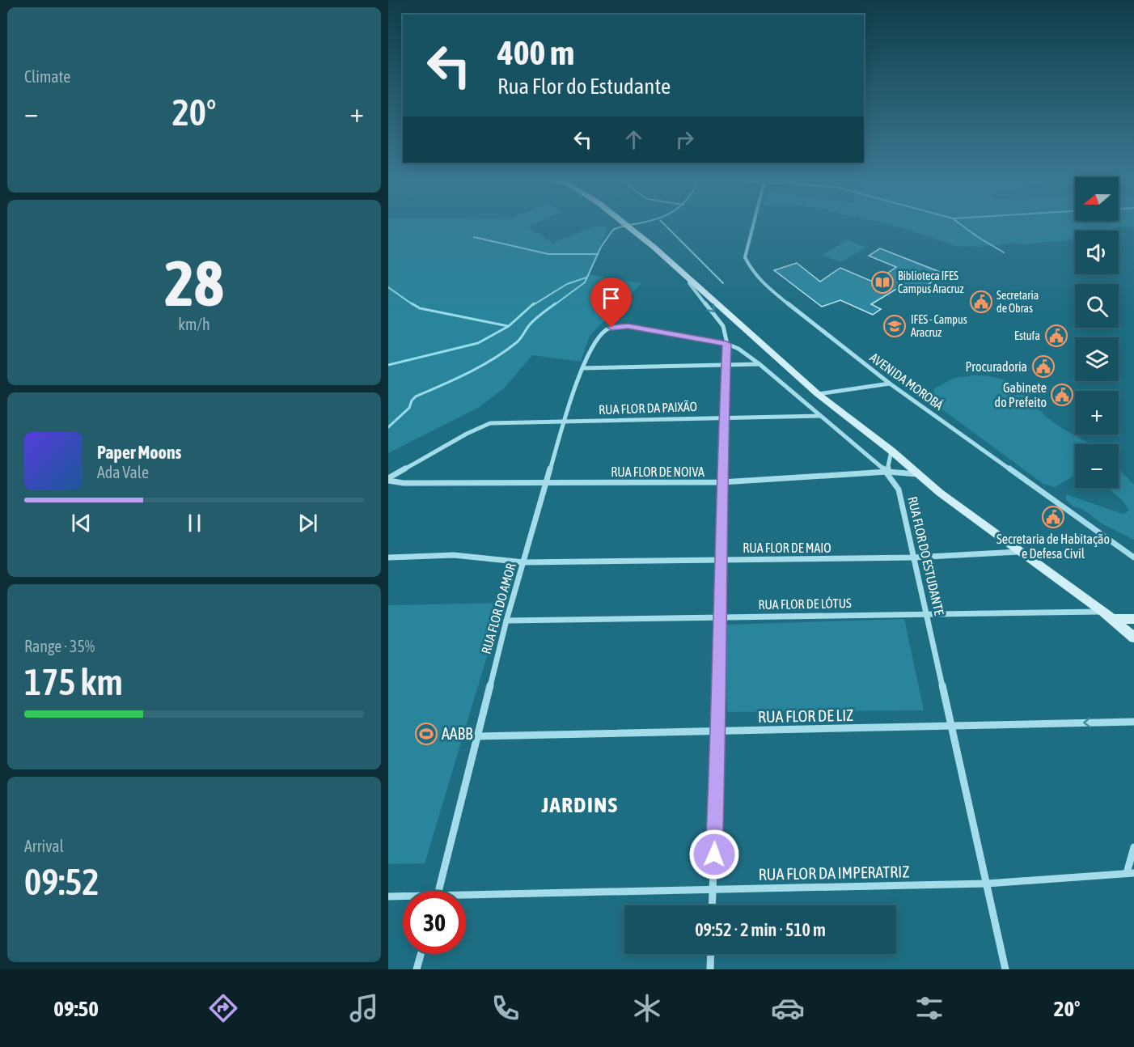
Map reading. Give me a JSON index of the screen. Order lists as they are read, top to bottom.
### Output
{
  "streets": {
    "street": [
      "AVENIDA MOROBÁ",
      "RUA FLOR DA PAIXÃO",
      "RUA FLOR DE NOIVA",
      "RUA FLOR DE MAIO",
      "RUA FLOR DO ESTUDANTE",
      "RUA FLOR DE LÓTUS",
      "RUA FLOR DO AMOR",
      "RUA FLOR DE LIZ",
      "RUA FLOR DA IMPERATRIZ"
    ]
  },
  "crossings": [
    ["RUA FLOR DA PAIXÃO", "RUA FLOR DE NOIVA"],
    ["RUA FLOR DA PAIXÃO", "RUA FLOR DO ESTUDANTE"],
    ["RUA FLOR DA PAIXÃO", "RUA FLOR DO AMOR"],
    ["RUA FLOR DE NOIVA", "RUA FLOR DO ESTUDANTE"],
    ["RUA FLOR DE NOIVA", "RUA FLOR DO AMOR"],
    ["RUA FLOR DE MAIO", "RUA FLOR DO ESTUDANTE"],
    ["RUA FLOR DE MAIO", "RUA FLOR DO AMOR"],
    ["RUA FLOR DO ESTUDANTE", "RUA FLOR DE LÓTUS"],
    ["RUA FLOR DO ESTUDANTE", "RUA FLOR DO AMOR"],
    ["RUA FLOR DO ESTUDANTE", "RUA FLOR DE LIZ"],
    ["RUA FLOR DO ESTUDANTE", "RUA FLOR DA IMPERATRIZ"],
    ["RUA FLOR DE LÓTUS", "RUA FLOR DO AMOR"],
    ["RUA FLOR DO AMOR", "RUA FLOR DE LIZ"]
  ],
  "districts": ["JARDINS"],
  "places": {
    "library": ["Biblioteca IFES Campus Aracruz"],
    "public building": [
      "Secretaria de Obras",
      "Estufa",
      "Procuradoria",
      "Gabinete do Prefeito",
      "Secretaria de Habitação e Defesa Civil"
    ],
    "school or university": ["IFES - Campus Aracruz"],
    "sports": ["AABB"]
  },
  "north": "left",
  "page": {
    "tile": [
      "Climate",
      ["28", "km/h"],
      ["Range · 35%", "175 km"],
      ["Arrival", "09:52"]
    ],
    "turn": ["400 m", "Rua Flor do Estudante"],
    "heat": ["−", "20°", "+"],
    "map_buttons": ["+", "−"],
    "song": ["Paper Moons", "Ada Vale"],
    "limit": "30",
    "trip": "09:52 · 2 min · 510 m",
    "tabs": ["09:50", "20°"]
  }
}
